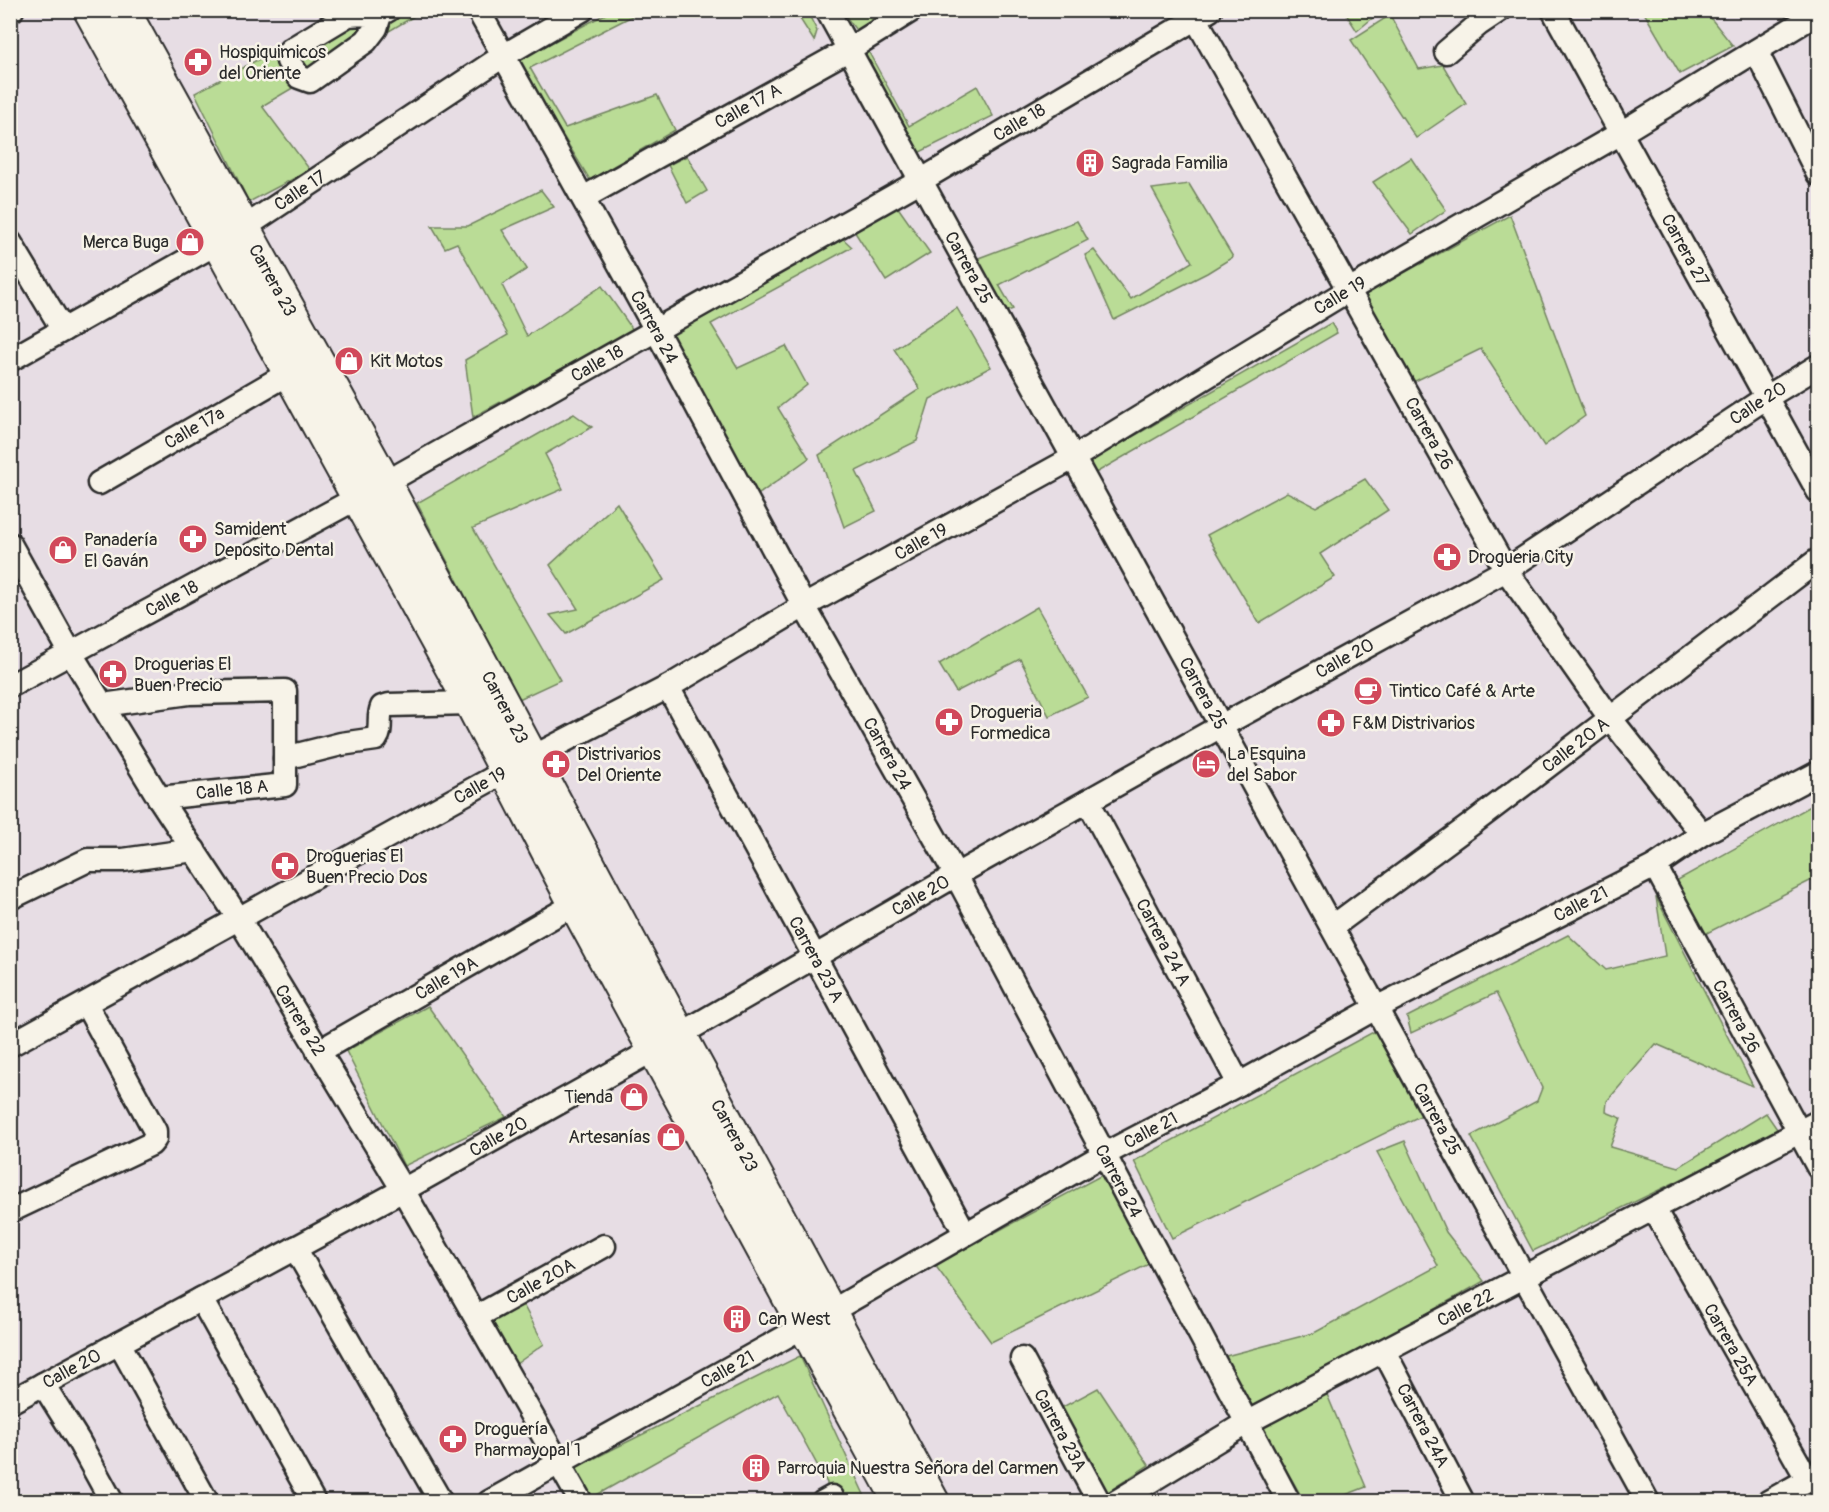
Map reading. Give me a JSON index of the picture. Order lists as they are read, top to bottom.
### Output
{
  "streets": {
    "street": [
      "Calle 17 A",
      "Calle 18",
      "Calle 17",
      "Carrera 27",
      "Carrera 25",
      "Carrera 23",
      "Calle 19",
      "Carrera 24",
      "Calle 20",
      "Calle 17a",
      "Carrera 26",
      "Calle 20 A",
      "Calle 18 A",
      "Calle 21",
      "Carrera 24 A",
      "Carrera 23 A",
      "Calle 19A",
      "Carrera 22",
      "Calle 20A",
      "Calle 22",
      "Carrera 25A",
      "Carrera 24A",
      "Carrera 23A"
    ]
  },
  "crossings": [
    ["Calle 17 A", "Carrera 25"],
    ["Calle 17 A", "Carrera 24"],
    ["Calle 18", "Carrera 25"],
    ["Calle 18", "Carrera 23"],
    ["Calle 18", "Carrera 24"],
    ["Calle 18", "Carrera 26"],
    ["Calle 18", "Carrera 22"],
    ["Calle 17", "Carrera 23"],
    ["Calle 17", "Carrera 24"],
    ["Carrera 27", "Calle 19"],
    ["Carrera 27", "Calle 20"],
    ["Carrera 25", "Calle 19"],
    ["Carrera 25", "Calle 20"],
    ["Carrera 25", "Calle 20 A"],
    ["Carrera 25", "Calle 21"],
    ["Carrera 25", "Calle 22"],
    ["Carrera 23", "Calle 19"],
    ["Carrera 23", "Calle 20"],
    ["Carrera 23", "Calle 17a"],
    ["Carrera 23", "Calle 21"],
    ["Carrera 23", "Calle 19A"],
    ["Calle 19", "Carrera 24"],
    ["Calle 19", "Carrera 26"],
    ["Calle 19", "Carrera 23 A"],
    ["Calle 19", "Carrera 22"],
    ["Carrera 24", "Calle 20"],
    ["Carrera 24", "Calle 21"],
    ["Carrera 24", "Calle 22"],
    ["Calle 20", "Carrera 26"],
    ["Calle 20", "Carrera 24 A"],
    ["Calle 20", "Carrera 23 A"],
    ["Calle 20", "Carrera 22"],
    ["Carrera 26", "Calle 20 A"],
    ["Carrera 26", "Calle 21"],
    ["Carrera 26", "Calle 22"],
    ["Calle 18 A", "Carrera 22"],
    ["Calle 21", "Carrera 24 A"],
    ["Calle 21", "Carrera 23 A"],
    ["Calle 21", "Carrera 22"],
    ["Calle 19A", "Carrera 22"],
    ["Carrera 22", "Calle 20A"],
    ["Calle 22", "Carrera 25A"],
    ["Calle 22", "Carrera 24A"]
  ],
  "places": {
    "pharmacy": [
      "Hospiquimicos del Oriente",
      "Samident Deposito Dental",
      "Drogueria City",
      "Droguerias El Buen Precio",
      "Drogueria Formedica",
      "F&M Distrivarios",
      "Distrivarios Del Oriente",
      "Droguerias El Buen Precio Dos",
      "Droguería Pharmayopal 1"
    ],
    "building": ["Sagrada Familia", "Can West", "Parroquia Nuestra Señora del Carmen"],
    "shop": [
      "Merca Buga",
      "Kit Motos",
      "Panadería El Gaván",
      "Tienda",
      "Artesanías"
    ],
    "cafe": ["Tintico Café & Arte"],
    "hotel": ["La Esquina del Sabor"]
  }
}
